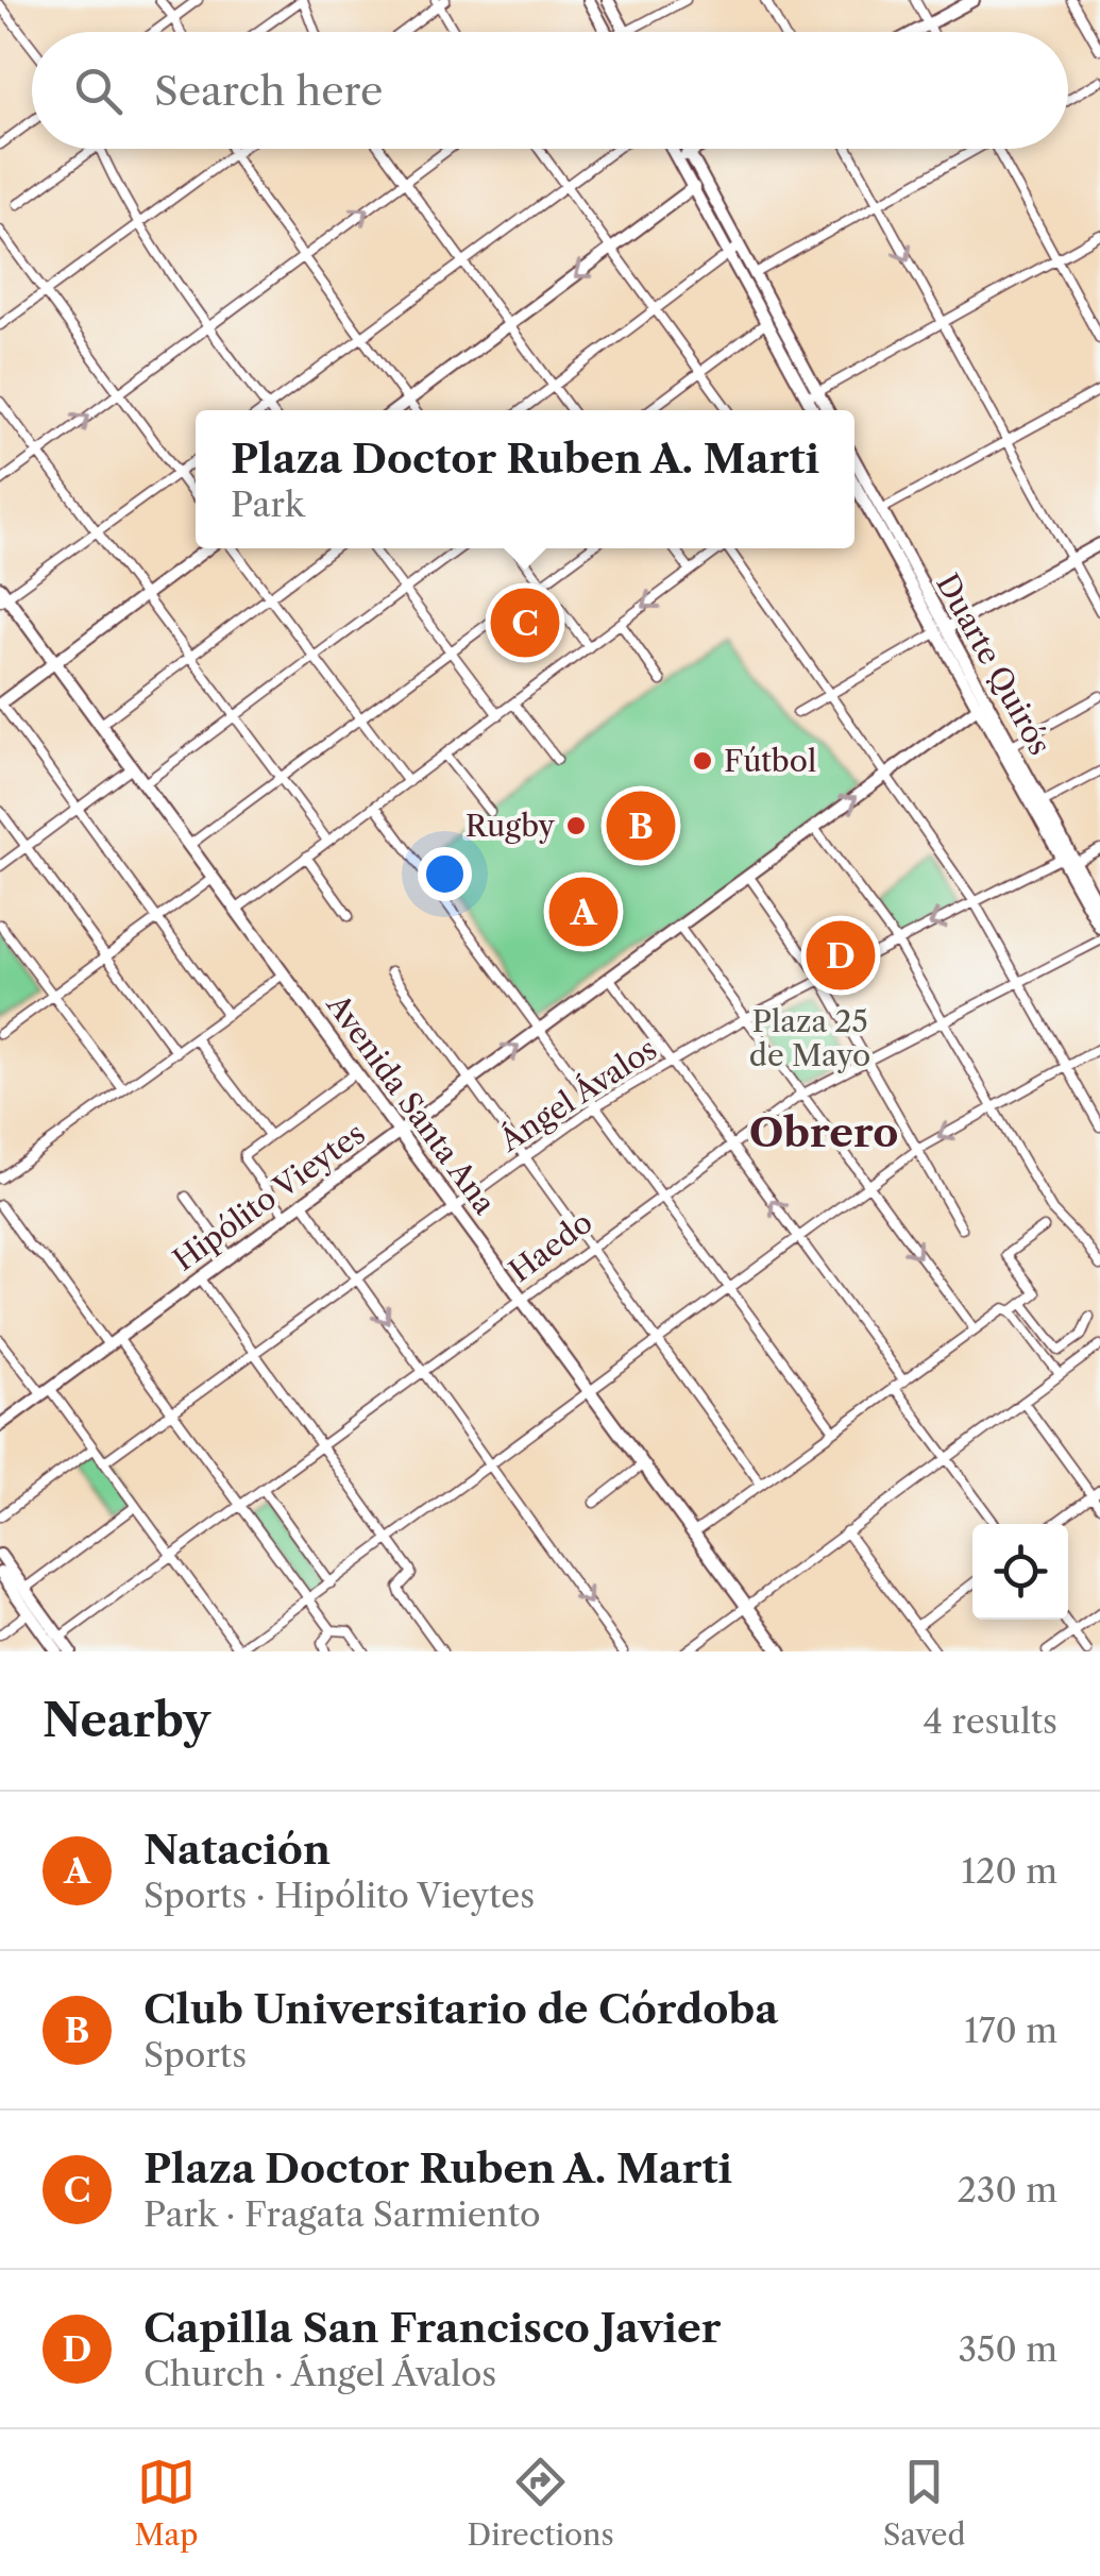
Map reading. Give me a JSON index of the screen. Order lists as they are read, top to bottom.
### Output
{
  "streets": {
    "main road": ["Duarte Quirós", "Avenida Santa Ana", "Hipólito Vieytes"],
    "street": ["Ángel Ávalos", "Haedo"]
  },
  "crossings": [
    ["Duarte Quirós", "Ángel Ávalos"],
    ["Duarte Quirós", "Hipólito Vieytes"],
    ["Ángel Ávalos", "Avenida Santa Ana"],
    ["Avenida Santa Ana", "Hipólito Vieytes"],
    ["Avenida Santa Ana", "Haedo"]
  ],
  "districts": ["Obrero"],
  "parks": ["Plaza 25 de Mayo"],
  "places": ["Fútbol", "Rugby"],
  "page": {
    "search": "Search here",
    "popup": ["Plaza Doctor Ruben A. Marti", "Park"],
    "pins": [
      "C",
      "B",
      "A",
      "D"
    ],
    "heading": ["Nearby", "4 results"],
    "list": [
      {
        "mark": "A",
        "name": "Natación",
        "note": "Sports · Hipólito Vieytes",
        "value": "120 m"
      },
      {
        "mark": "B",
        "name": "Club Universitario de Córdoba",
        "note": "Sports",
        "value": "170 m"
      },
      {
        "mark": "C",
        "name": "Plaza Doctor Ruben A. Marti",
        "note": "Park · Fragata Sarmiento",
        "value": "230 m"
      },
      {
        "mark": "D",
        "name": "Capilla San Francisco Javier",
        "note": "Church · Ángel Ávalos",
        "value": "350 m"
      }
    ],
    "nav": ["Map", "Directions", "Saved"]
  }
}
